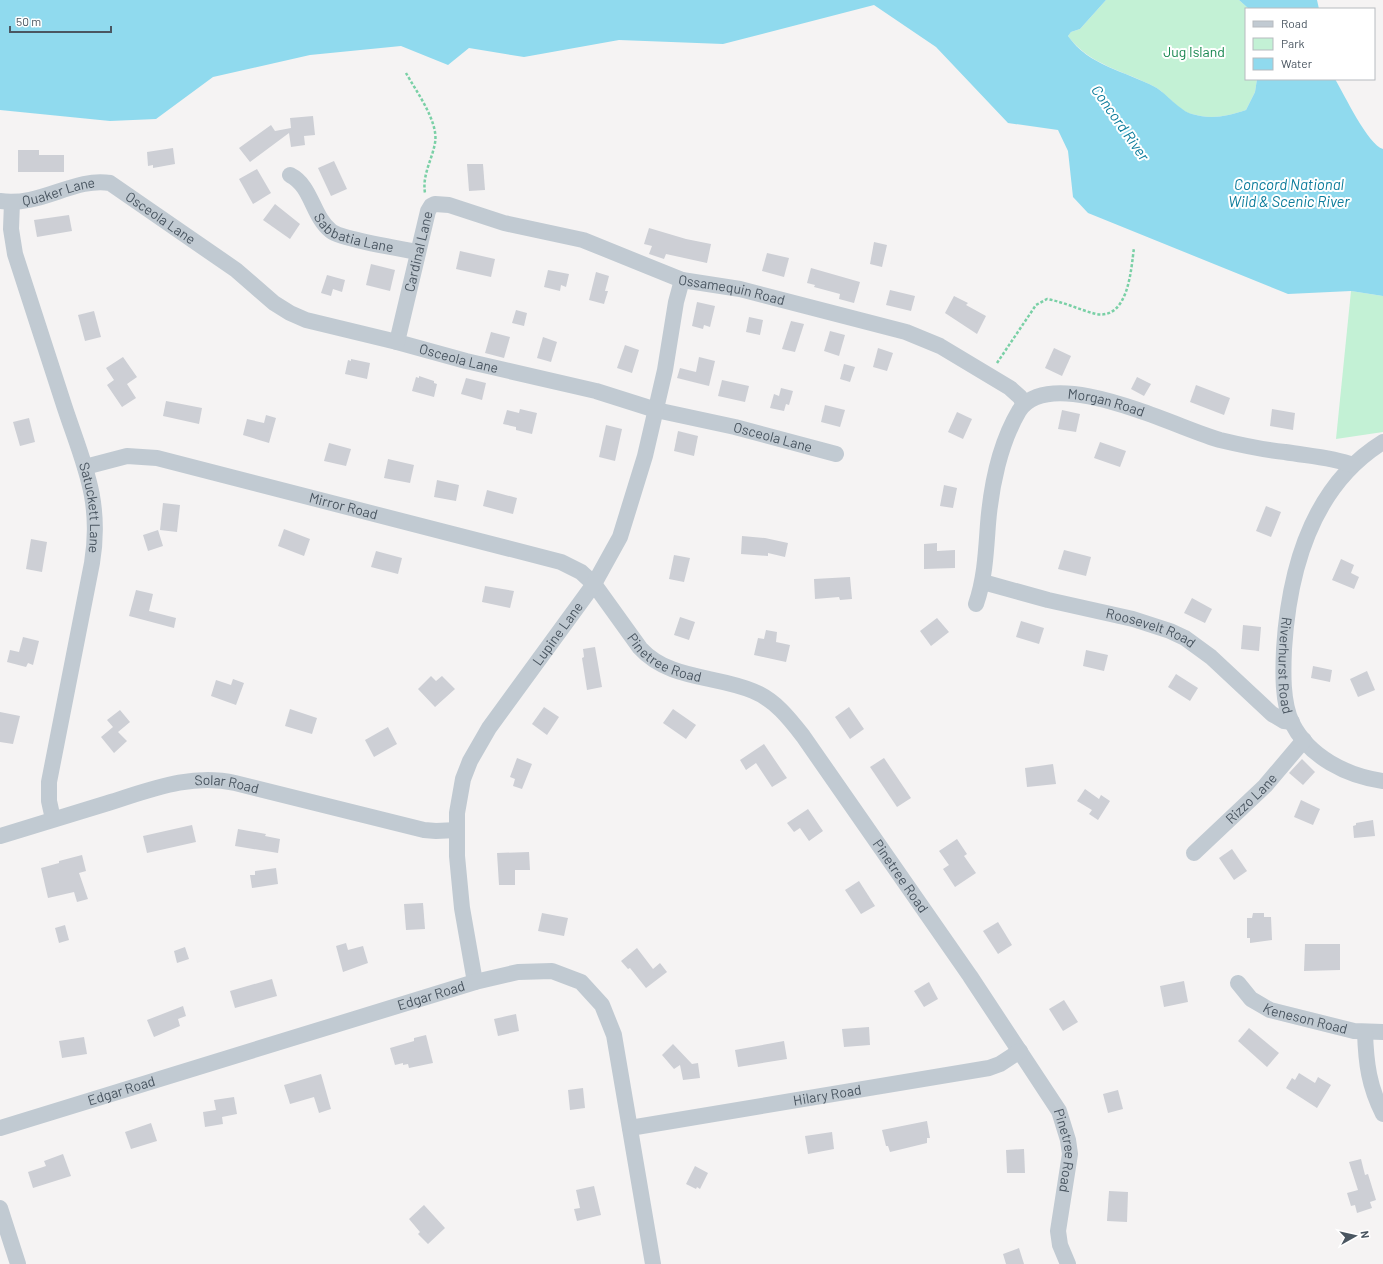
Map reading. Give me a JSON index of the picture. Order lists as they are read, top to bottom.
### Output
{
  "streets": {
    "street": [
      "Quaker Lane",
      "Osceola Lane",
      "Sabbatia Lane",
      "Cardinal Lane",
      "Ossamequin Road",
      "Morgan Road",
      "Mirror Road",
      "Satuckett Lane",
      "Roosevelt Road",
      "Lupine Lane",
      "Pinetree Road",
      "Riverhurst Road",
      "Solar Road",
      "Rizzo Lane",
      "Edgar Road",
      "Keneson Road",
      "Hilary Road"
    ]
  },
  "crossings": [
    ["Quaker Lane", "Osceola Lane"],
    ["Quaker Lane", "Satuckett Lane"],
    ["Osceola Lane", "Cardinal Lane"],
    ["Osceola Lane", "Lupine Lane"],
    ["Sabbatia Lane", "Cardinal Lane"],
    ["Cardinal Lane", "Ossamequin Road"],
    ["Ossamequin Road", "Morgan Road"],
    ["Ossamequin Road", "Lupine Lane"],
    ["Morgan Road", "Riverhurst Road"],
    ["Mirror Road", "Satuckett Lane"],
    ["Mirror Road", "Lupine Lane"],
    ["Mirror Road", "Pinetree Road"],
    ["Satuckett Lane", "Solar Road"],
    ["Roosevelt Road", "Riverhurst Road"],
    ["Lupine Lane", "Pinetree Road"],
    ["Lupine Lane", "Solar Road"],
    ["Lupine Lane", "Edgar Road"],
    ["Pinetree Road", "Hilary Road"],
    ["Riverhurst Road", "Rizzo Lane"],
    ["Edgar Road", "Hilary Road"]
  ],
  "water": ["Concord River", "Concord National Wild & Scenic River"],
  "parks": ["Jug Island"],
  "legend": ["Road", "Park", "Water"],
  "scale_bar": "50 m",
  "north": "right"
}
